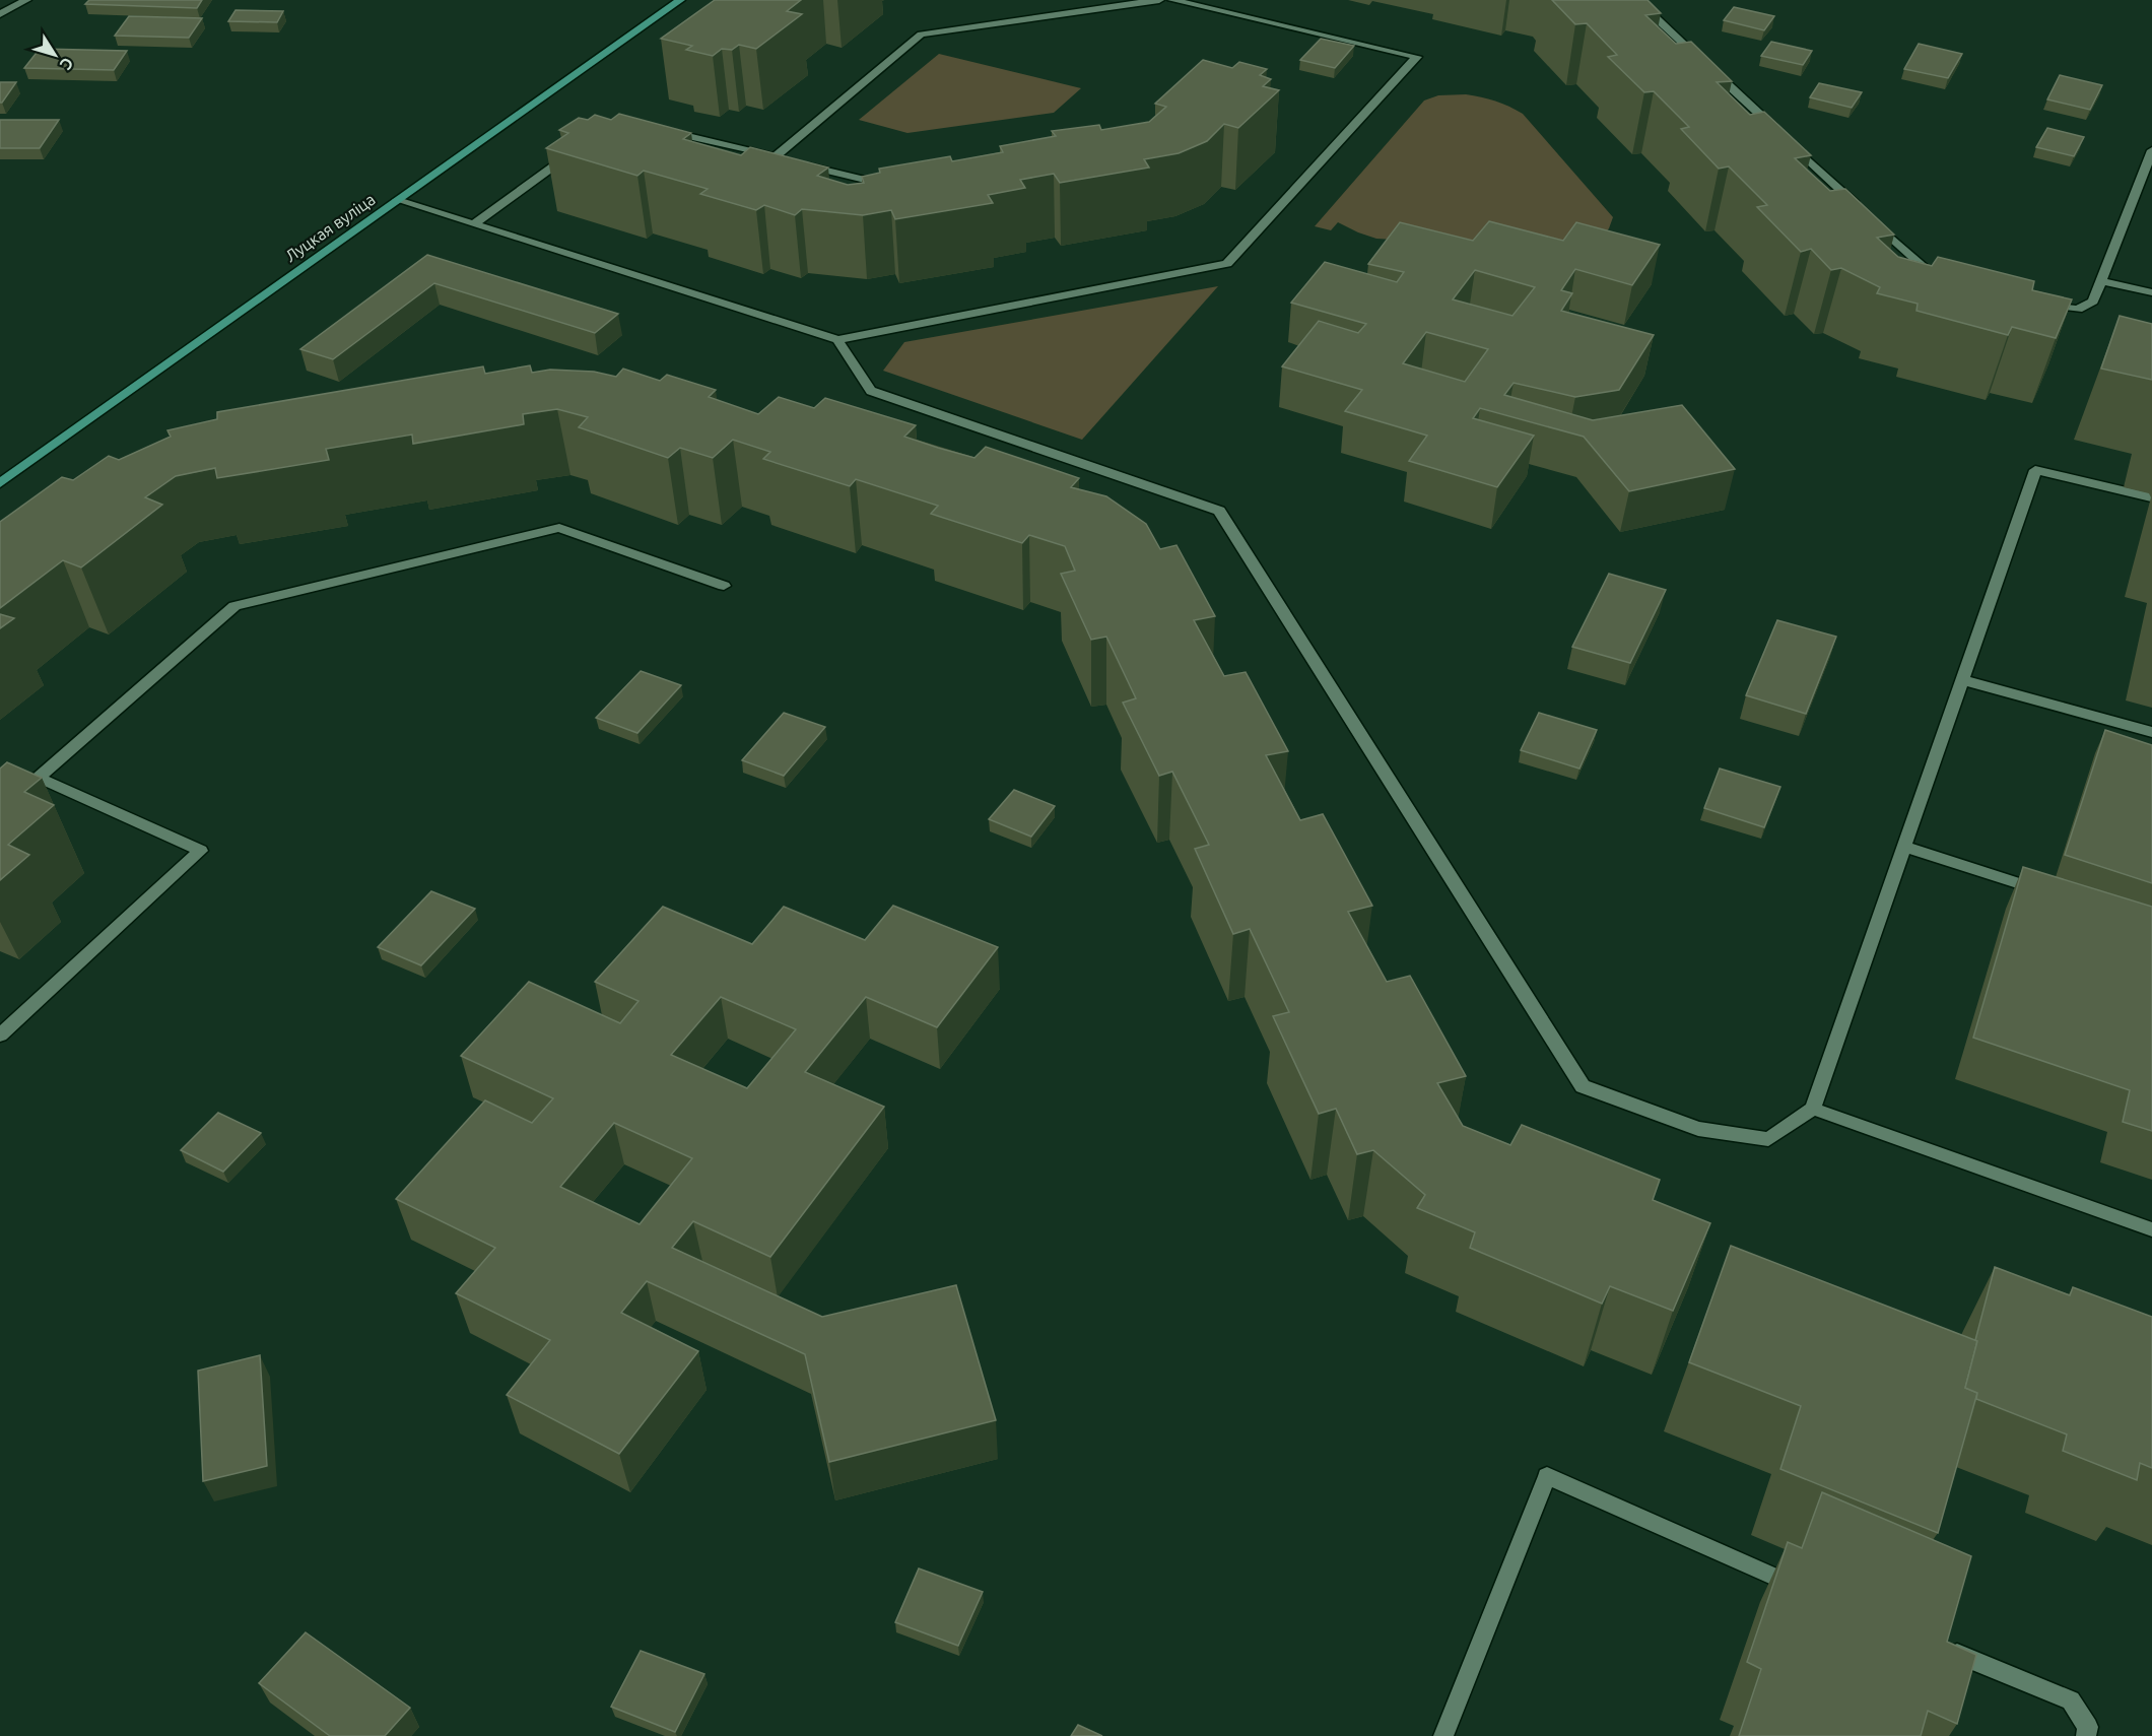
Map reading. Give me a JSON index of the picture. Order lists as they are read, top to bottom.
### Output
{
  "streets": {
    "main road": ["Луцкая вуліца"]
  },
  "north": "bottom right"
}
